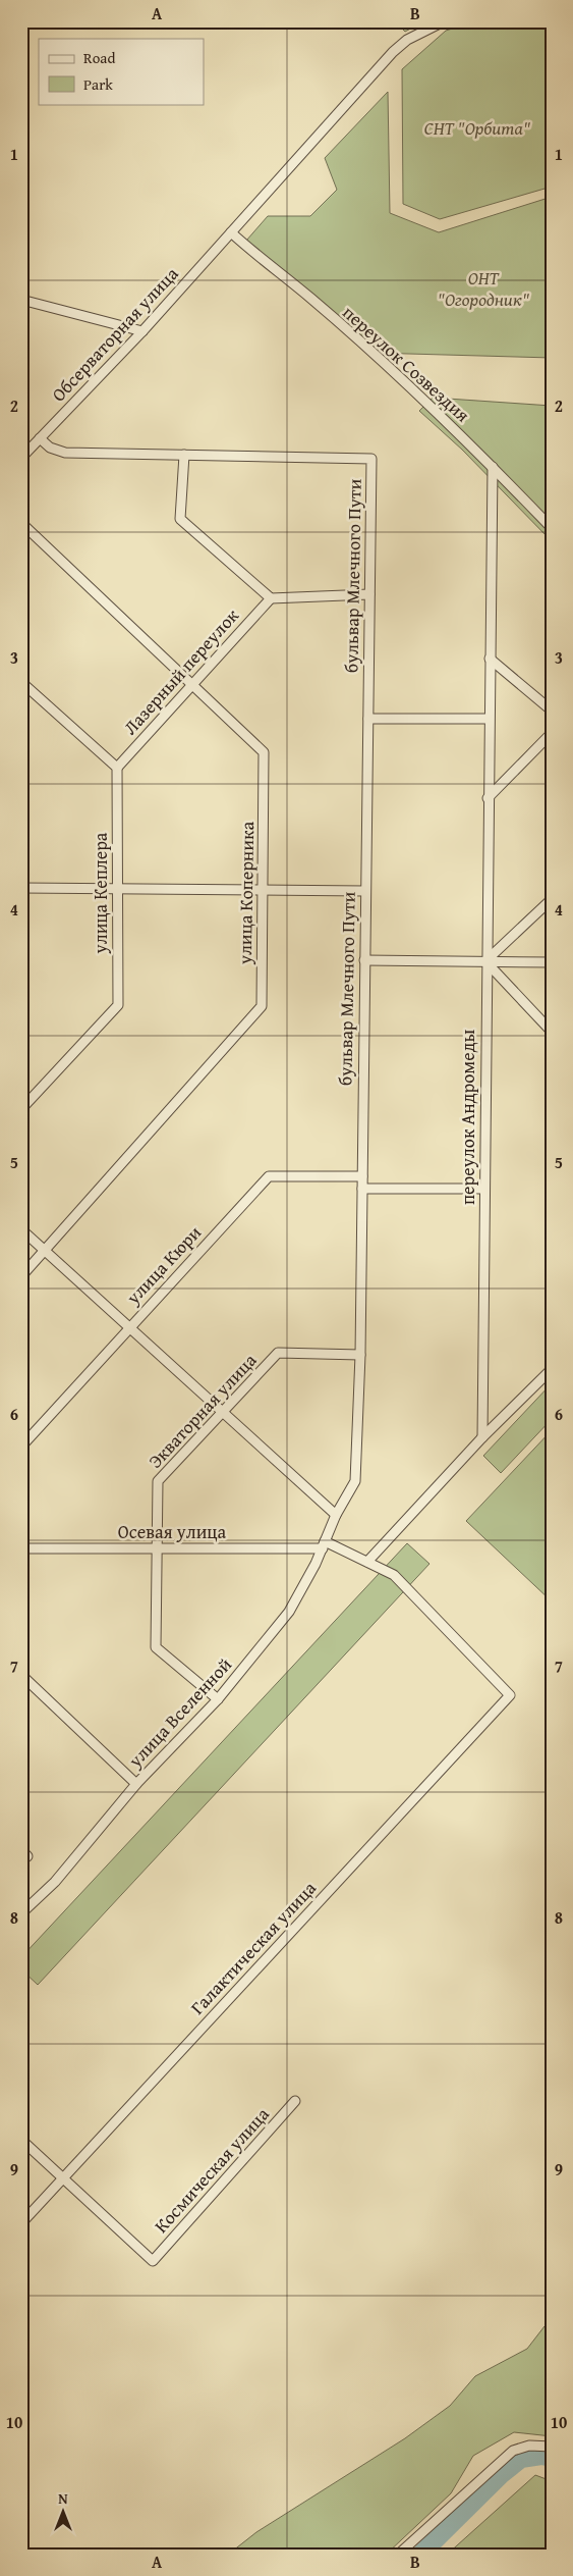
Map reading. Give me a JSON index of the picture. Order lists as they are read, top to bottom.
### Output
{
  "streets": {
    "street": [
      "Обсерваторная улица",
      "переулок Созвездия",
      "бульвар Млечного Пути",
      "Лазерный переулок",
      "улица Кеплера",
      "улица Коперника",
      "переулок Андромеды",
      "улица Кюри",
      "Экваторная улица",
      "Осевая улица",
      "улица Вселенной",
      "Галактическая улица",
      "Космическая улица"
    ]
  },
  "crossings": [
    ["Обсерваторная улица", "переулок Созвездия"],
    ["переулок Созвездия", "переулок Андромеды"],
    ["бульвар Млечного Пути", "улица Кюри"],
    ["бульвар Млечного Пути", "Экваторная улица"],
    ["бульвар Млечного Пути", "улица Вселенной"],
    ["Лазерный переулок", "улица Кеплера"],
    ["Лазерный переулок", "улица Коперника"],
    ["Экваторная улица", "Осевая улица"],
    ["Экваторная улица", "улица Вселенной"],
    ["Осевая улица", "улица Вселенной"],
    ["Галактическая улица", "Космическая улица"]
  ],
  "parks": ["СНТ \"Орбита\"", "ОНТ \"Огородник\""],
  "legend": ["Road", "Park"],
  "north": "top",
  "grid": {
    "columns": ["A", "B"],
    "rows": [
      "1",
      "2",
      "3",
      "4",
      "5",
      "6",
      "7",
      "8",
      "9",
      "10"
    ]
  }
}
